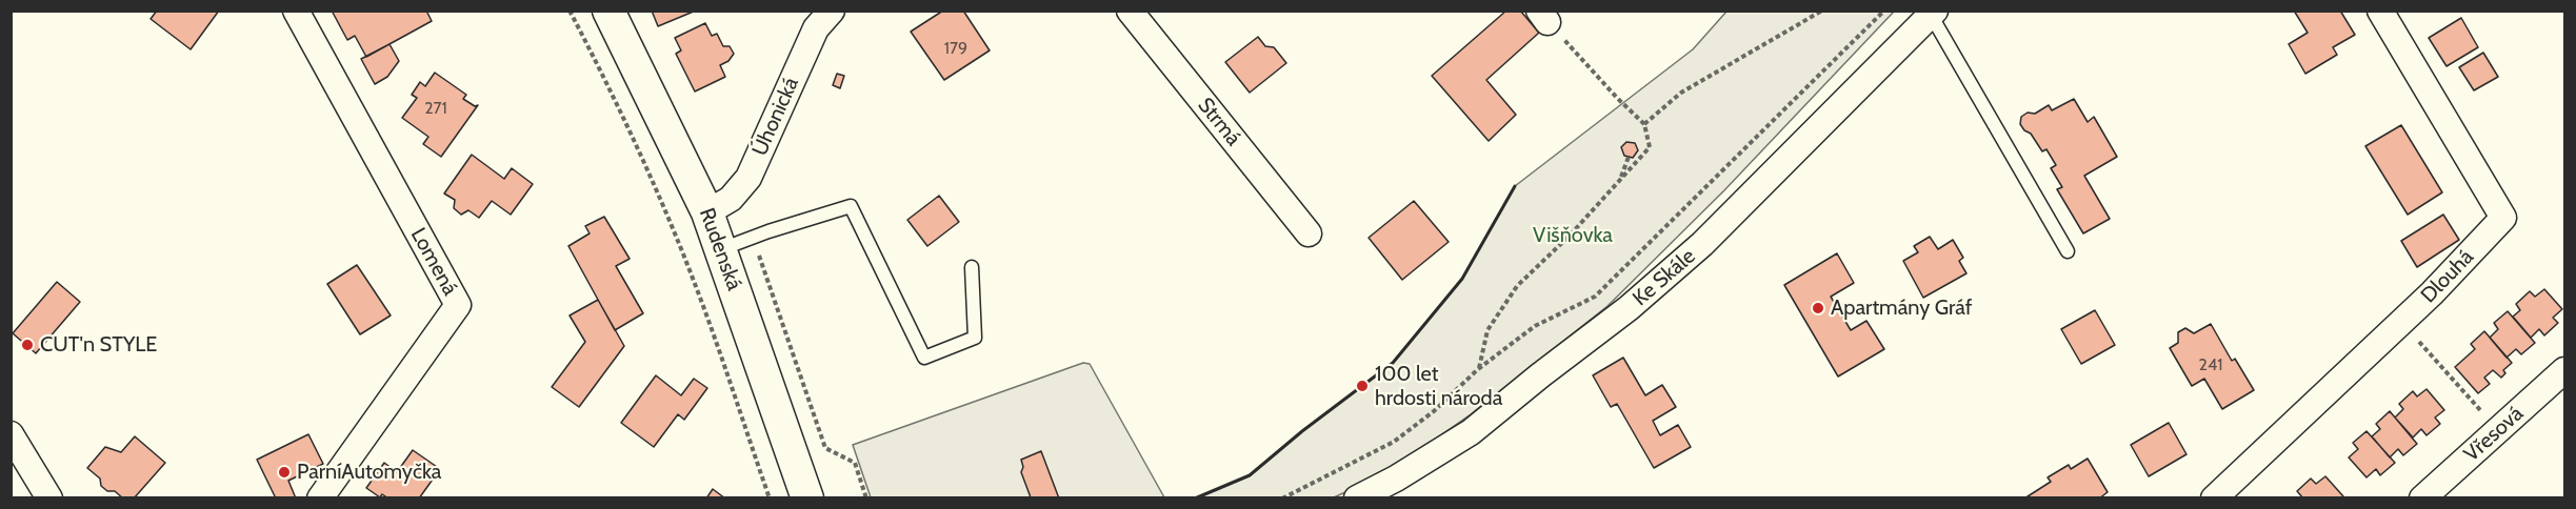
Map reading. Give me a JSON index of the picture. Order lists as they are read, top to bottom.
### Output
{
  "streets": {
    "street": [
      "Úhonická",
      "Strmá",
      "Rudenská",
      "Lomená",
      "Dlouhá",
      "Ke Skále",
      "Vřesová"
    ]
  },
  "crossings": [
    ["Úhonická", "Rudenská"]
  ],
  "parks": ["Višňovka"],
  "places": [
    "Apartmány Gráf",
    "CUT'n STYLE",
    "100 let hrdosti národa",
    "ParníAutomyčka"
  ],
  "house_numbers": ["179", "271", "241"]
}
